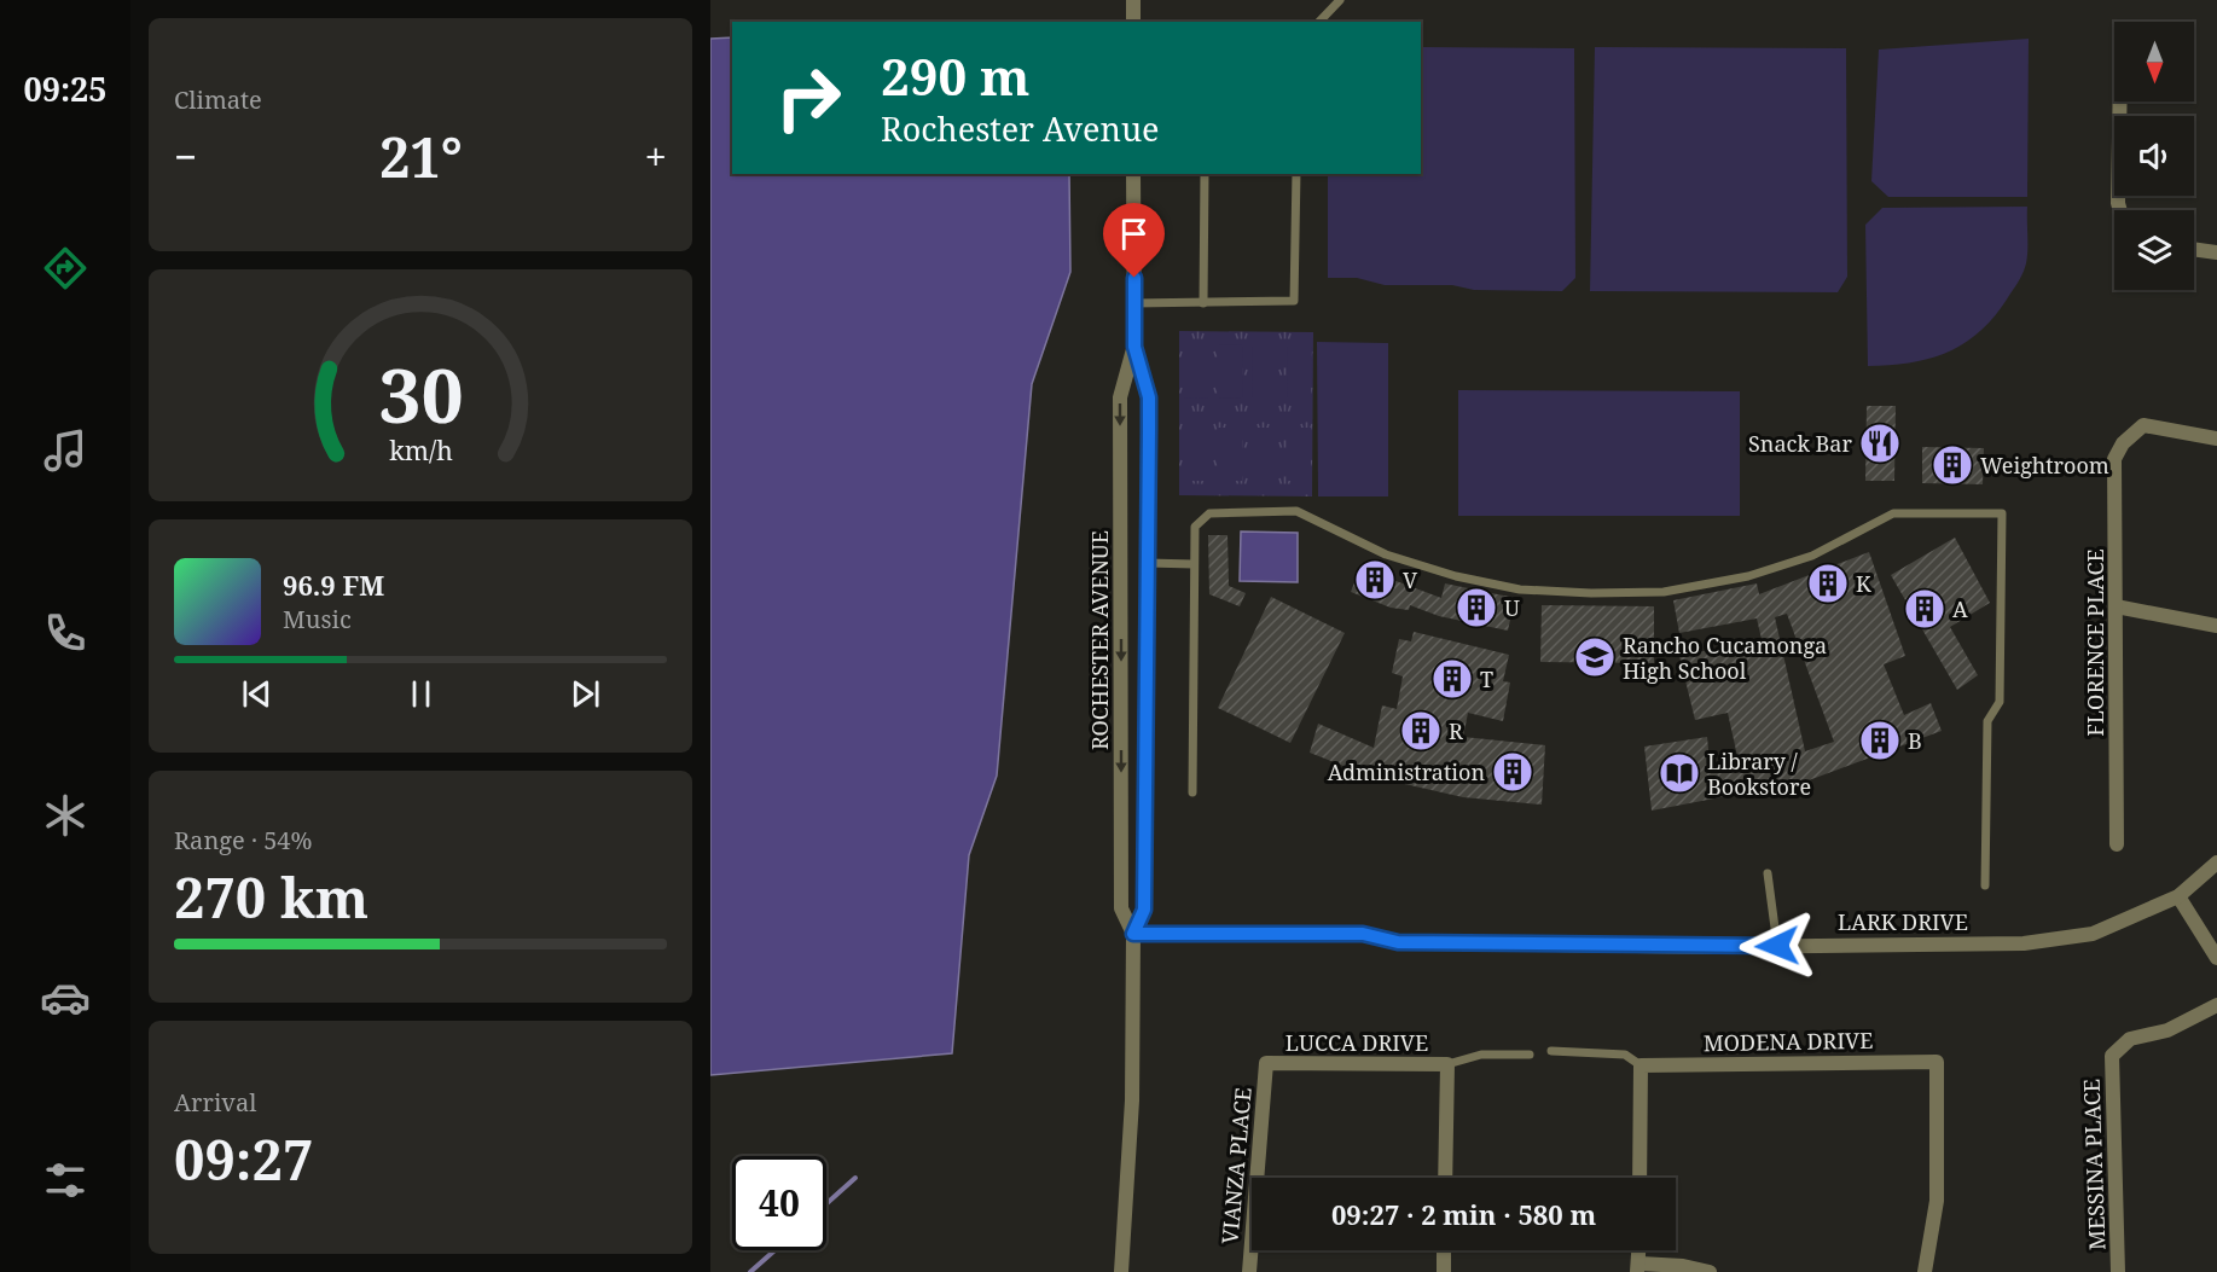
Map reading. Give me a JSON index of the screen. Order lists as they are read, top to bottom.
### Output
{
  "streets": {
    "street": [
      "ROCHESTER AVENUE",
      "FLORENCE PLACE",
      "LARK DRIVE",
      "MODENA DRIVE",
      "LUCCA DRIVE",
      "MESSINA PLACE",
      "VIANZA PLACE"
    ]
  },
  "crossings": [
    ["ROCHESTER AVENUE", "LARK DRIVE"],
    ["LUCCA DRIVE", "VIANZA PLACE"]
  ],
  "places": {
    "restaurant": ["Snack Bar"],
    "building": [
      "Weightroom",
      "V",
      "K",
      "U",
      "A",
      "T",
      "R",
      "B",
      "Administration"
    ],
    "school or university": ["Rancho Cucamonga High School"],
    "library": ["Library / Bookstore"]
  },
  "north": "bottom",
  "page": {
    "tabs": "09:25",
    "tile": [
      "Climate",
      ["Range · 54%", "270 km"],
      ["Arrival", "09:27"]
    ],
    "turn": ["290 m", "Rochester Avenue"],
    "heat": ["−", "21°", "+"],
    "song": ["96.9 FM", "Music"],
    "limit": "40",
    "trip": "09:27 · 2 min · 580 m",
    "gauge": ["30", "km/h"]
  }
}
